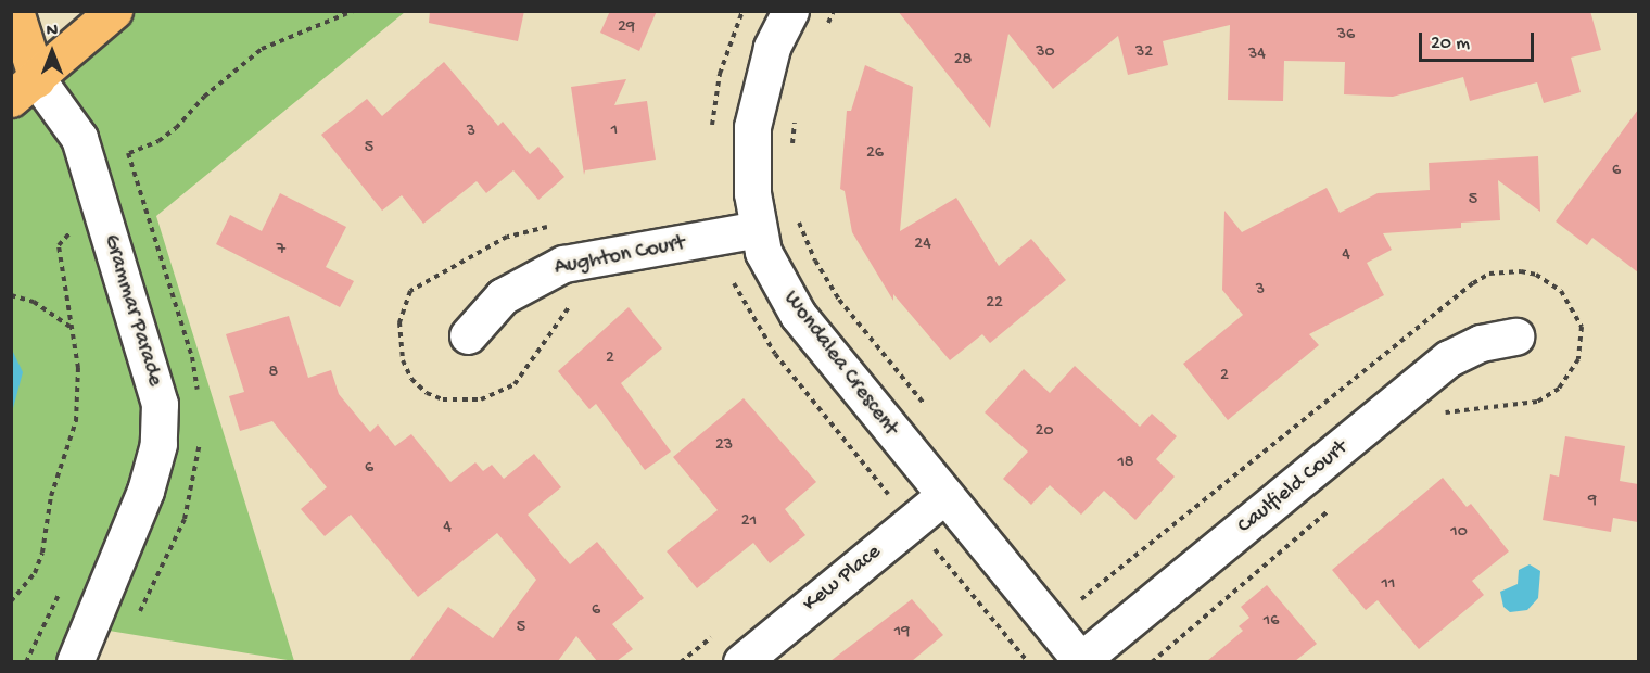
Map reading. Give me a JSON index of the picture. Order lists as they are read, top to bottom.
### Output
{
  "streets": {
    "street": [
      "Aughton Court",
      "Grammar Parade",
      "Wondalea Crescent",
      "Caulfield Court",
      "Kew Place"
    ]
  },
  "crossings": [
    ["Aughton Court", "Wondalea Crescent"],
    ["Wondalea Crescent", "Caulfield Court"],
    ["Wondalea Crescent", "Kew Place"]
  ],
  "house_numbers": [
    "29",
    "36",
    "30",
    "32",
    "34",
    "28",
    "1",
    "3",
    "5",
    "26",
    "6",
    "5",
    "24",
    "7",
    "4",
    "3",
    "22",
    "2",
    "8",
    "2",
    "20",
    "23",
    "18",
    "6",
    "9",
    "21",
    "4",
    "10",
    "11",
    "6",
    "16",
    "5",
    "19"
  ],
  "scale_bar": "20 m",
  "north": "top"
}
